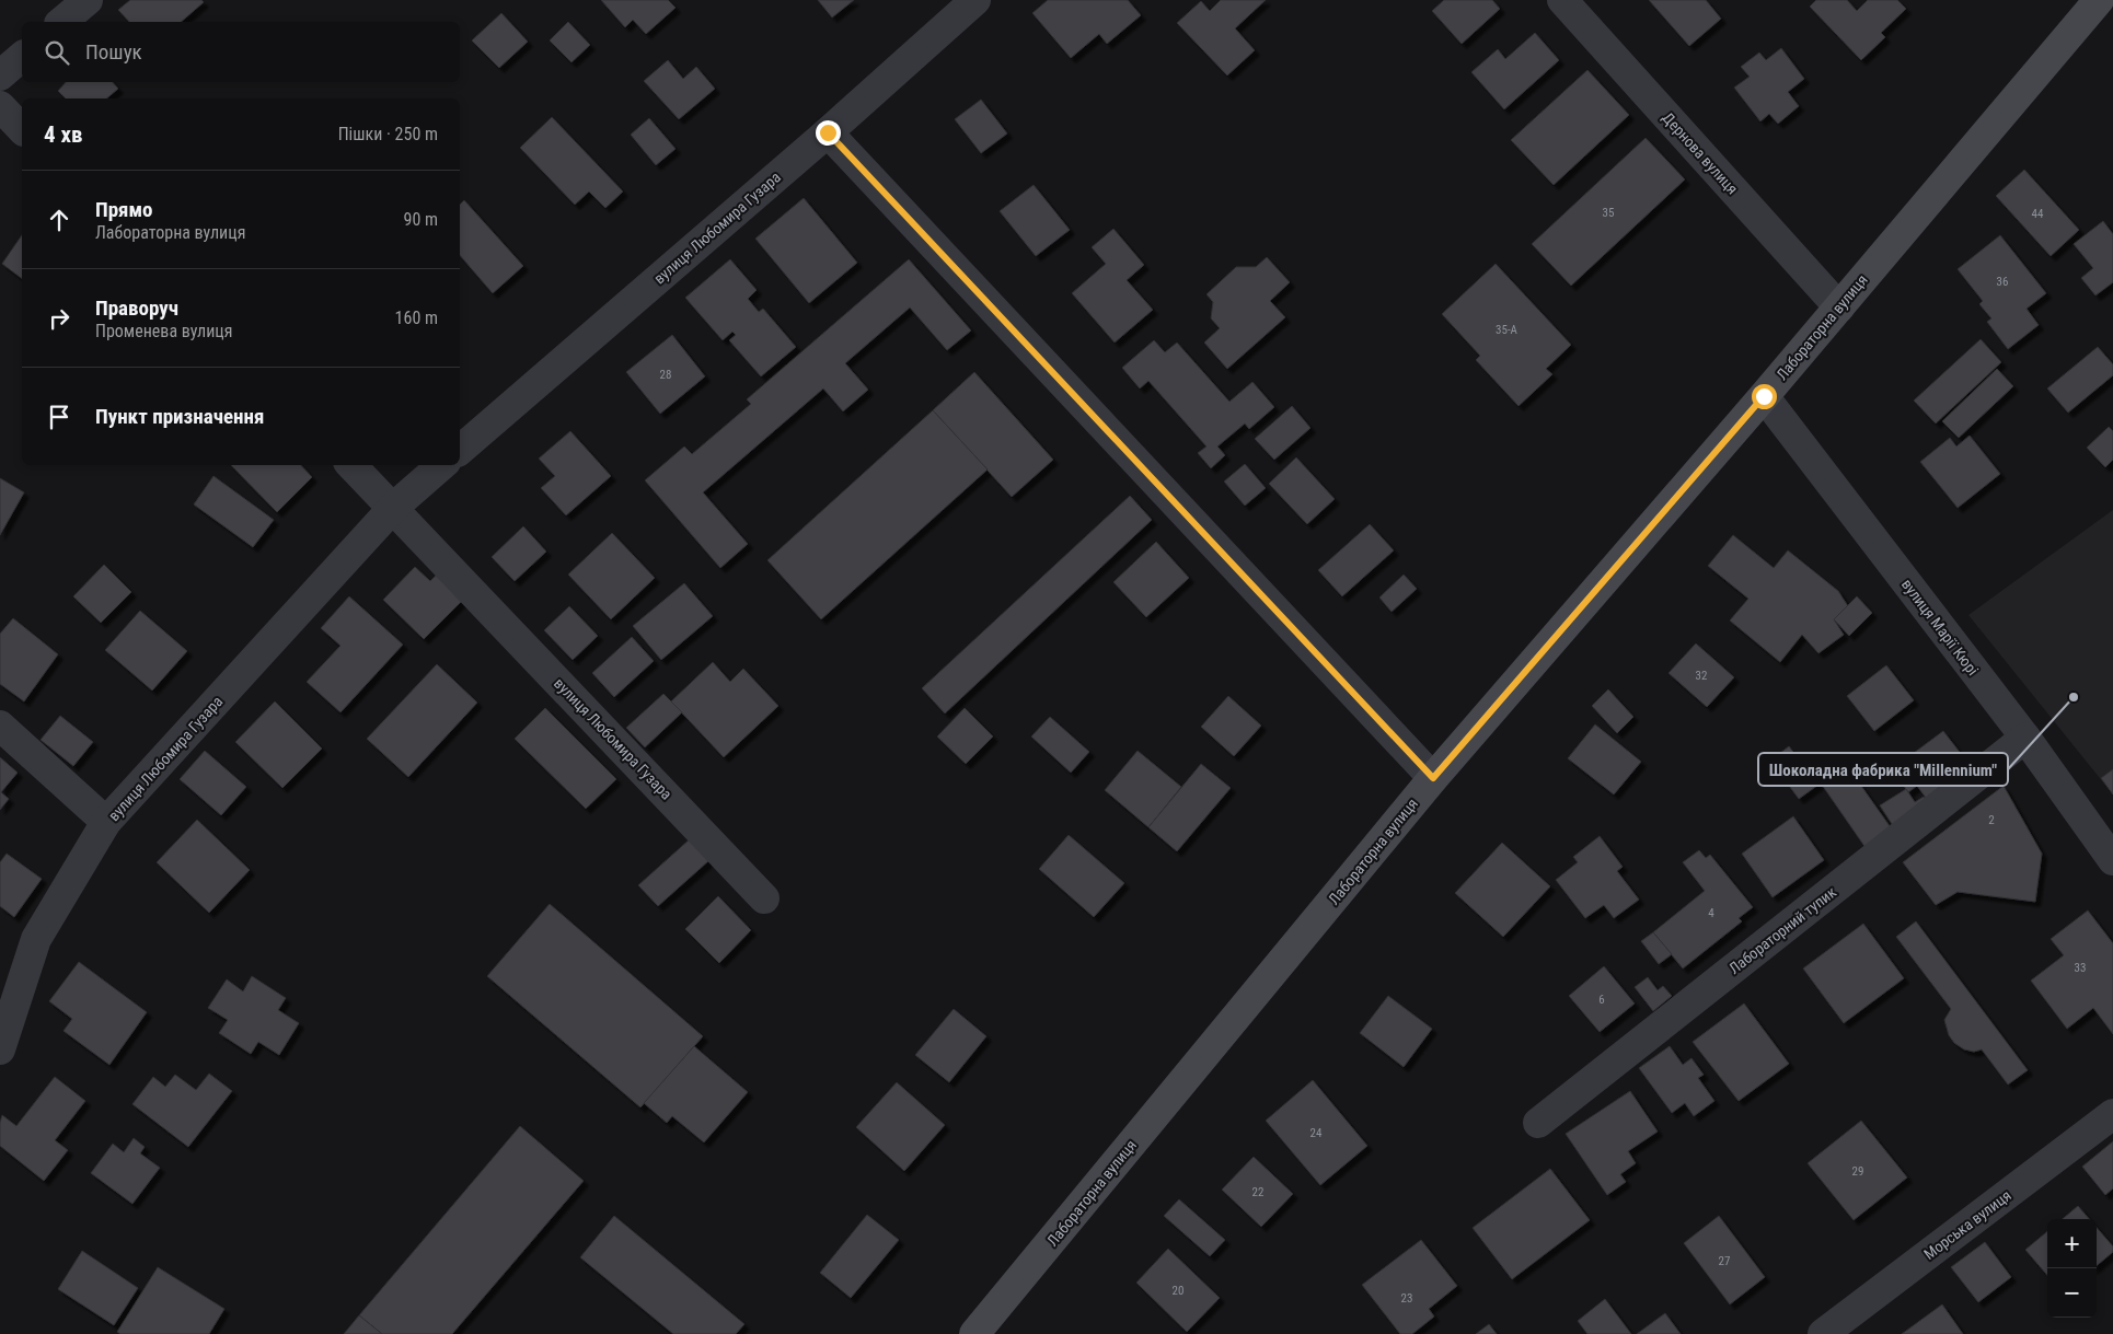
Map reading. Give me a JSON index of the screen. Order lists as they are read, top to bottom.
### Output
{
  "streets": {
    "main road": ["Лабораторна вулиця"],
    "street": [
      "Дернова вулиця",
      "вулиця Любомира Гузара",
      "вулиця Марії Кюрі",
      "Лабораторний тупик",
      "Морська вулиця"
    ]
  },
  "crossings": [
    ["Дернова вулиця", "Лабораторна вулиця"],
    ["Лабораторна вулиця", "вулиця Марії Кюрі"],
    ["вулиця Марії Кюрі", "Лабораторний тупик"]
  ],
  "places": ["Шоколадна фабрика \"Millennium\""],
  "house_numbers": [
    "35",
    "44",
    "36",
    "35-А",
    "28",
    "32",
    "2",
    "4",
    "33",
    "6",
    "24",
    "29",
    "22",
    "27",
    "20",
    "23"
  ],
  "page": {
    "search": "Пошук",
    "heading": ["4 хв", "Пішки · 250 m"],
    "list": [
      ["Прямо", "Лабораторна вулиця", "90 m"],
      ["Праворуч", "Променева вулиця", "160 m"],
      "Пункт призначення"
    ],
    "map_buttons": ["+", "−"]
  }
}
